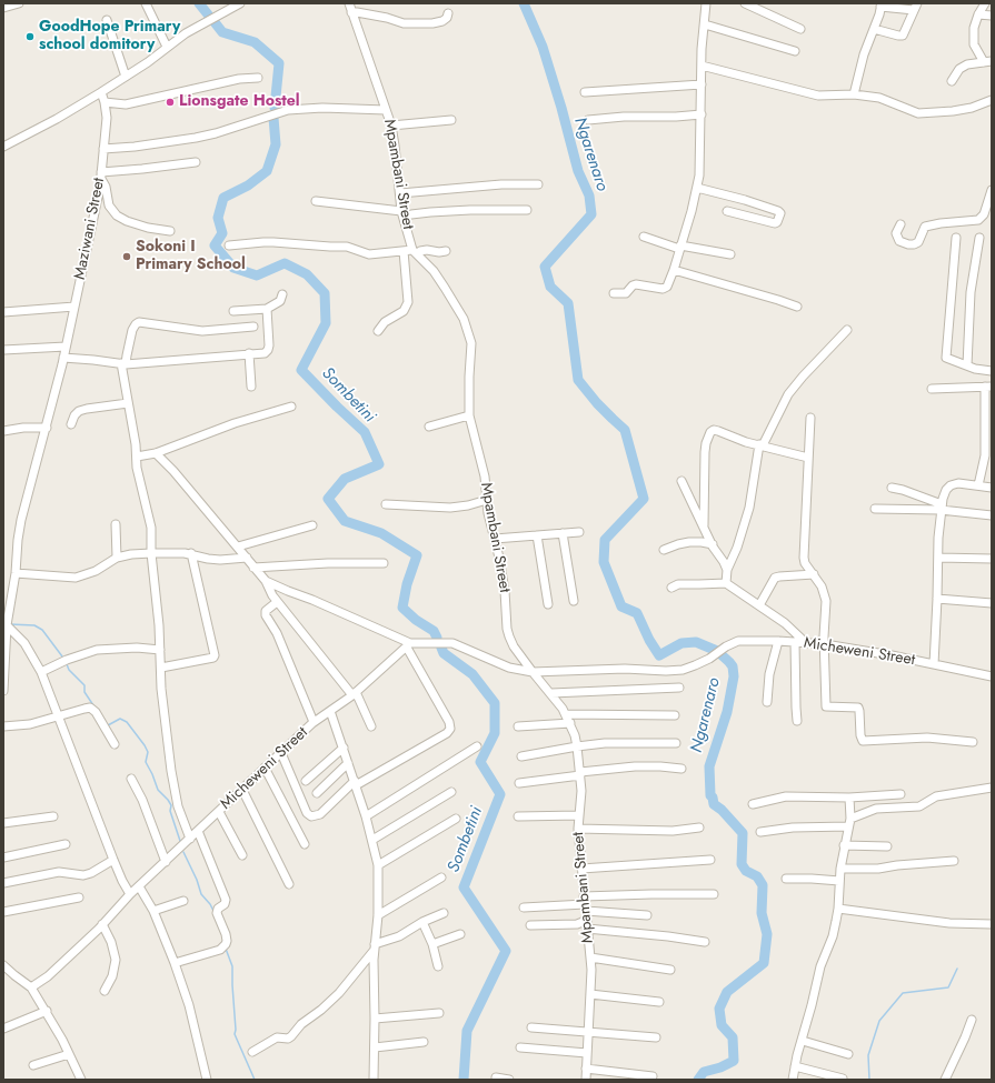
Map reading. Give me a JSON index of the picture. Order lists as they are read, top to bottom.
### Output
{
  "streets": {
    "street": ["Mpambani Street", "Maziwani Street", "Micheweni Street"]
  },
  "crossings": [
    ["Mpambani Street", "Micheweni Street"]
  ],
  "water": ["Ngarenaro", "Sombetini"],
  "places": ["GoodHope Primary school domitory", "Lionsgate Hostel", "Sokoni I Primary School"]
}
